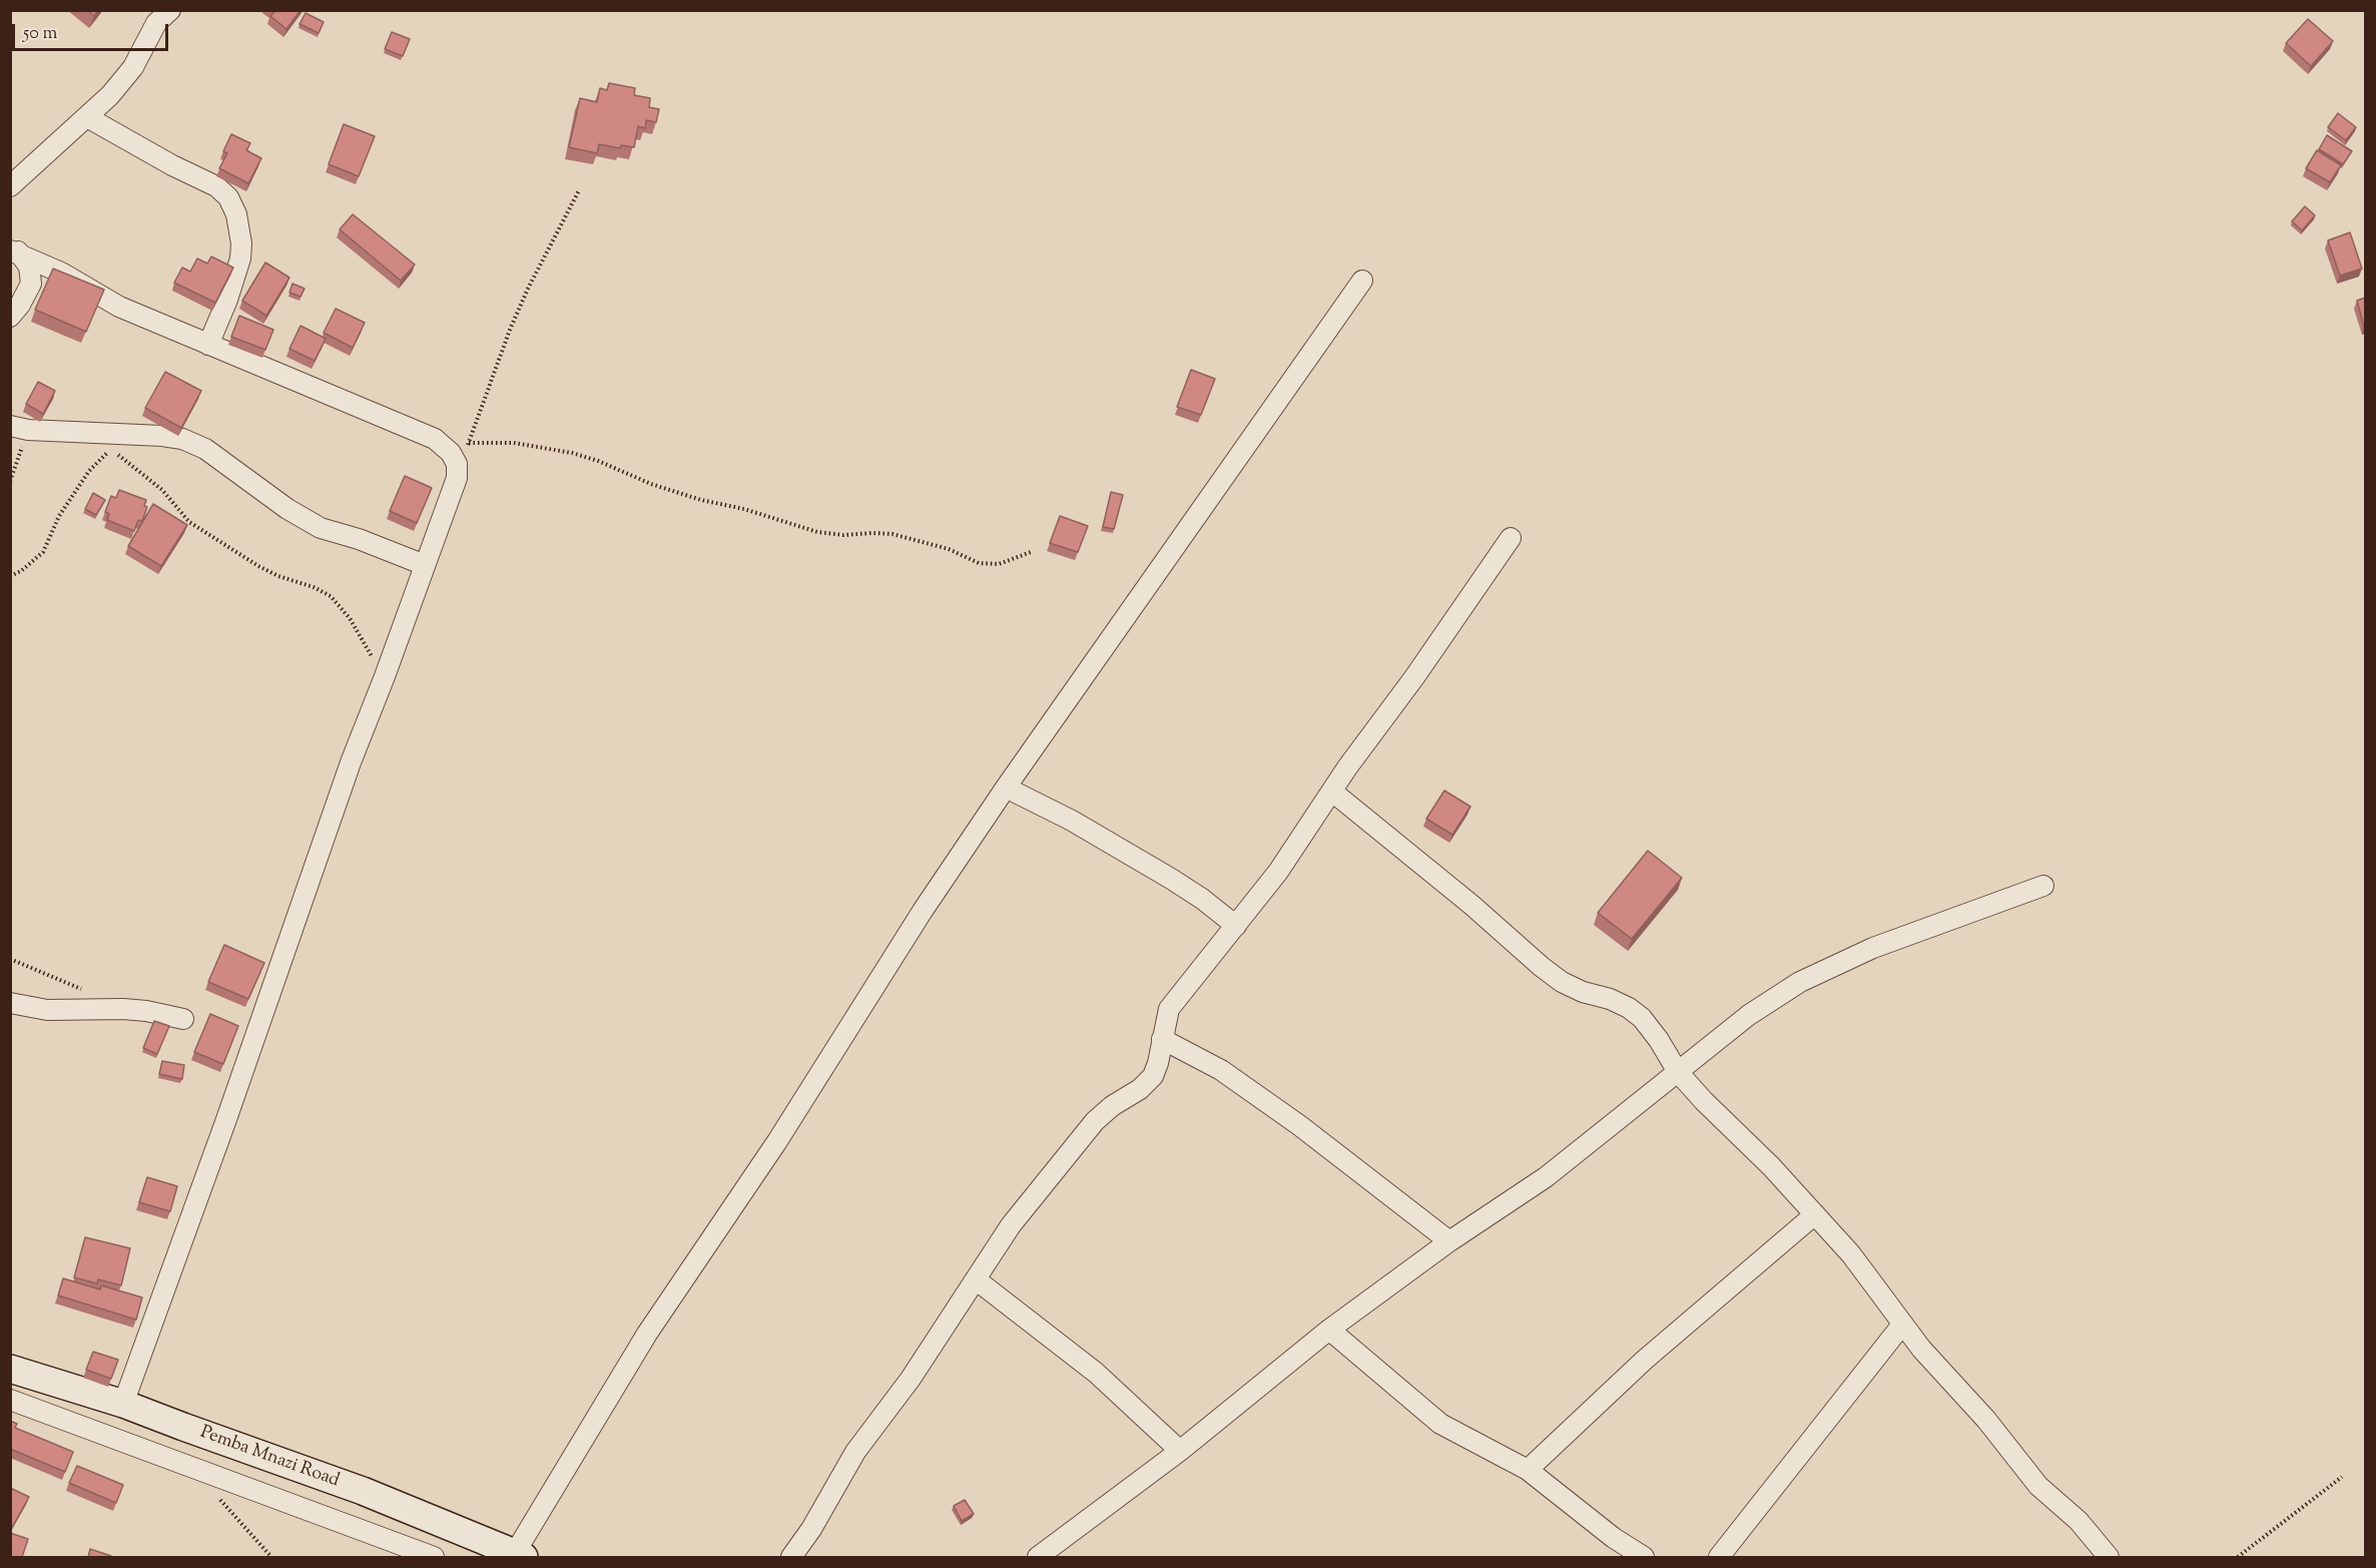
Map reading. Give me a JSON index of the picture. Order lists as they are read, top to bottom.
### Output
{
  "streets": {
    "main road": ["Pemba Mnazi Road"]
  },
  "scale_bar": "50 m"
}
